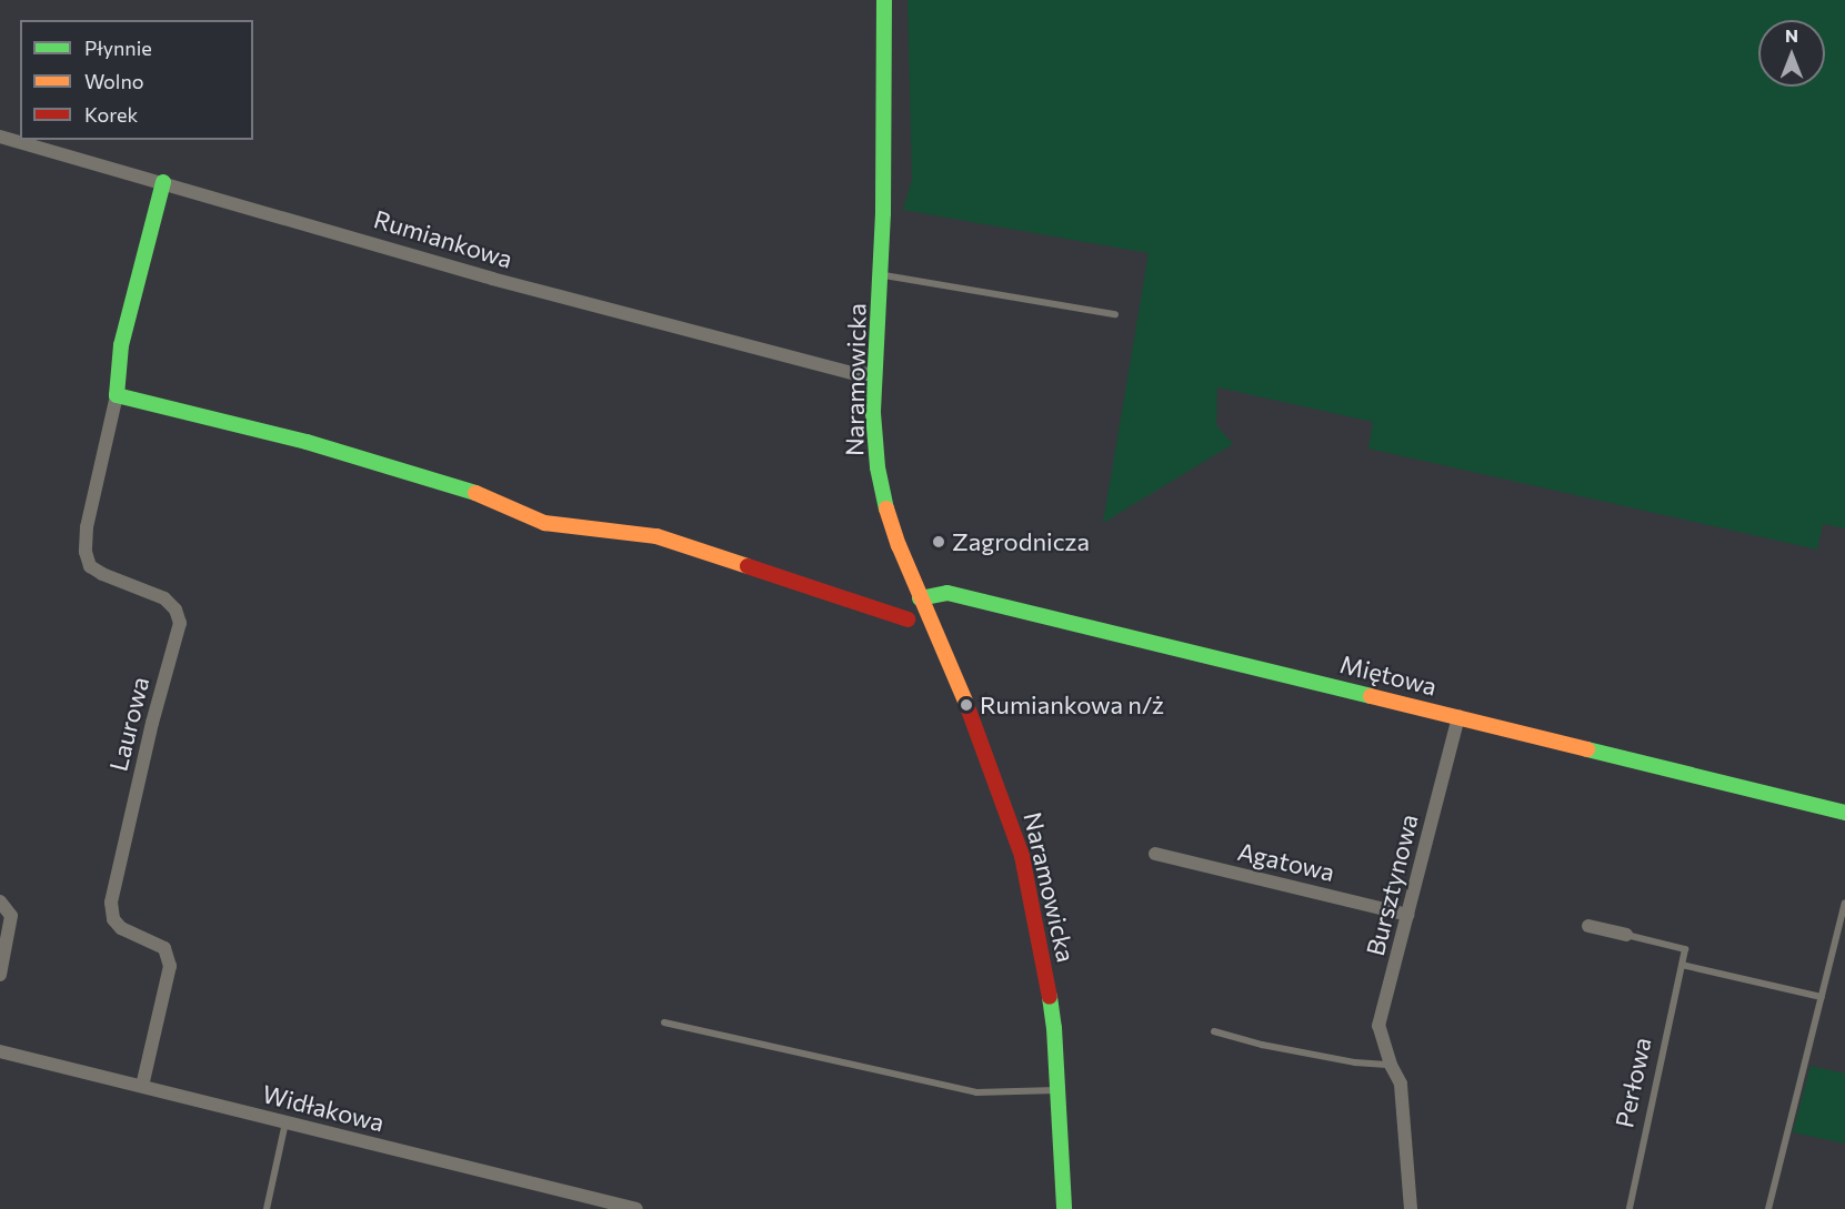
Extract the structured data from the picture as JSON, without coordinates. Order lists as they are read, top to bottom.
{
  "streets": {
    "street": [
      "Rumiankowa",
      "Naramowicka",
      "Miętowa",
      "Laurowa",
      "Agatowa",
      "Bursztynowa",
      "Widłakowa"
    ],
    "lane": ["Perłowa"]
  },
  "crossings": [
    ["Rumiankowa", "Naramowicka"],
    ["Rumiankowa", "Laurowa"],
    ["Naramowicka", "Miętowa"],
    ["Miętowa", "Bursztynowa"],
    ["Laurowa", "Widłakowa"],
    ["Agatowa", "Bursztynowa"]
  ],
  "places": ["Zagrodnicza", "Rumiankowa n/ż"],
  "legend": ["Płynnie", "Wolno", "Korek"],
  "north": "top"
}
